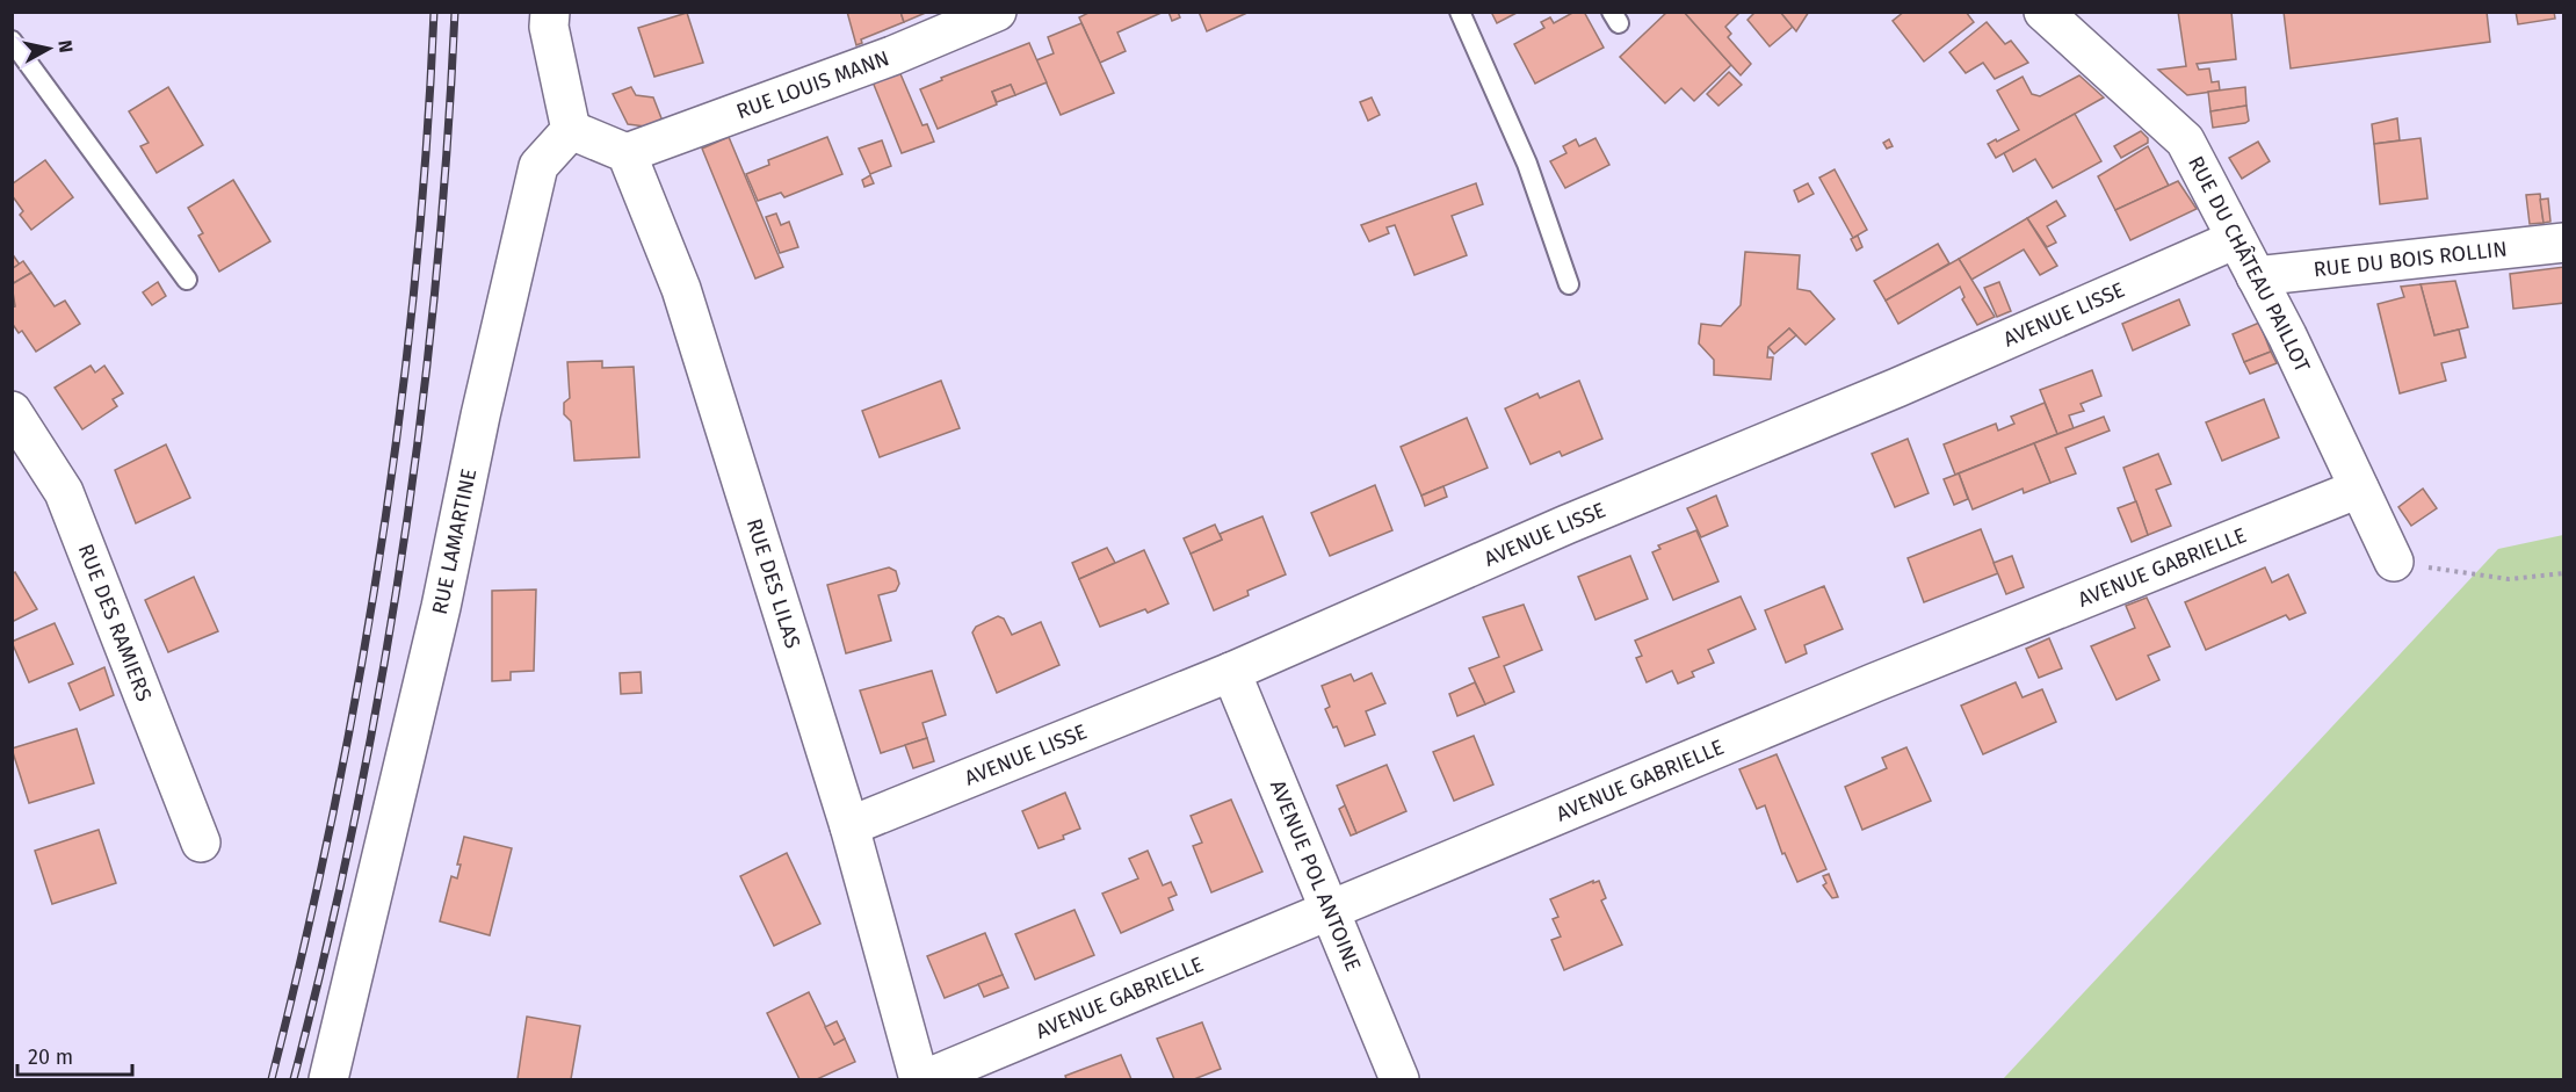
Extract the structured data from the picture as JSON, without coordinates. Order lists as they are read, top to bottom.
{
  "streets": {
    "street": [
      "RUE LOUIS MANN",
      "RUE DU BOIS ROLLIN",
      "RUE DU CHÂTEAU PAILLOT",
      "AVENUE LISSE",
      "RUE LAMARTINE",
      "AVENUE GABRIELLE",
      "RUE DES LILAS",
      "RUE DES RAMIERS",
      "AVENUE POL ANTOINE"
    ]
  },
  "crossings": [
    ["RUE LOUIS MANN", "RUE DES LILAS"],
    ["RUE DU BOIS ROLLIN", "RUE DU CHÂTEAU PAILLOT"],
    ["RUE DU CHÂTEAU PAILLOT", "AVENUE LISSE"],
    ["RUE DU CHÂTEAU PAILLOT", "AVENUE GABRIELLE"],
    ["AVENUE LISSE", "RUE DES LILAS"],
    ["AVENUE LISSE", "AVENUE POL ANTOINE"],
    ["AVENUE GABRIELLE", "AVENUE POL ANTOINE"]
  ],
  "scale_bar": "20 m",
  "north": "right"
}
